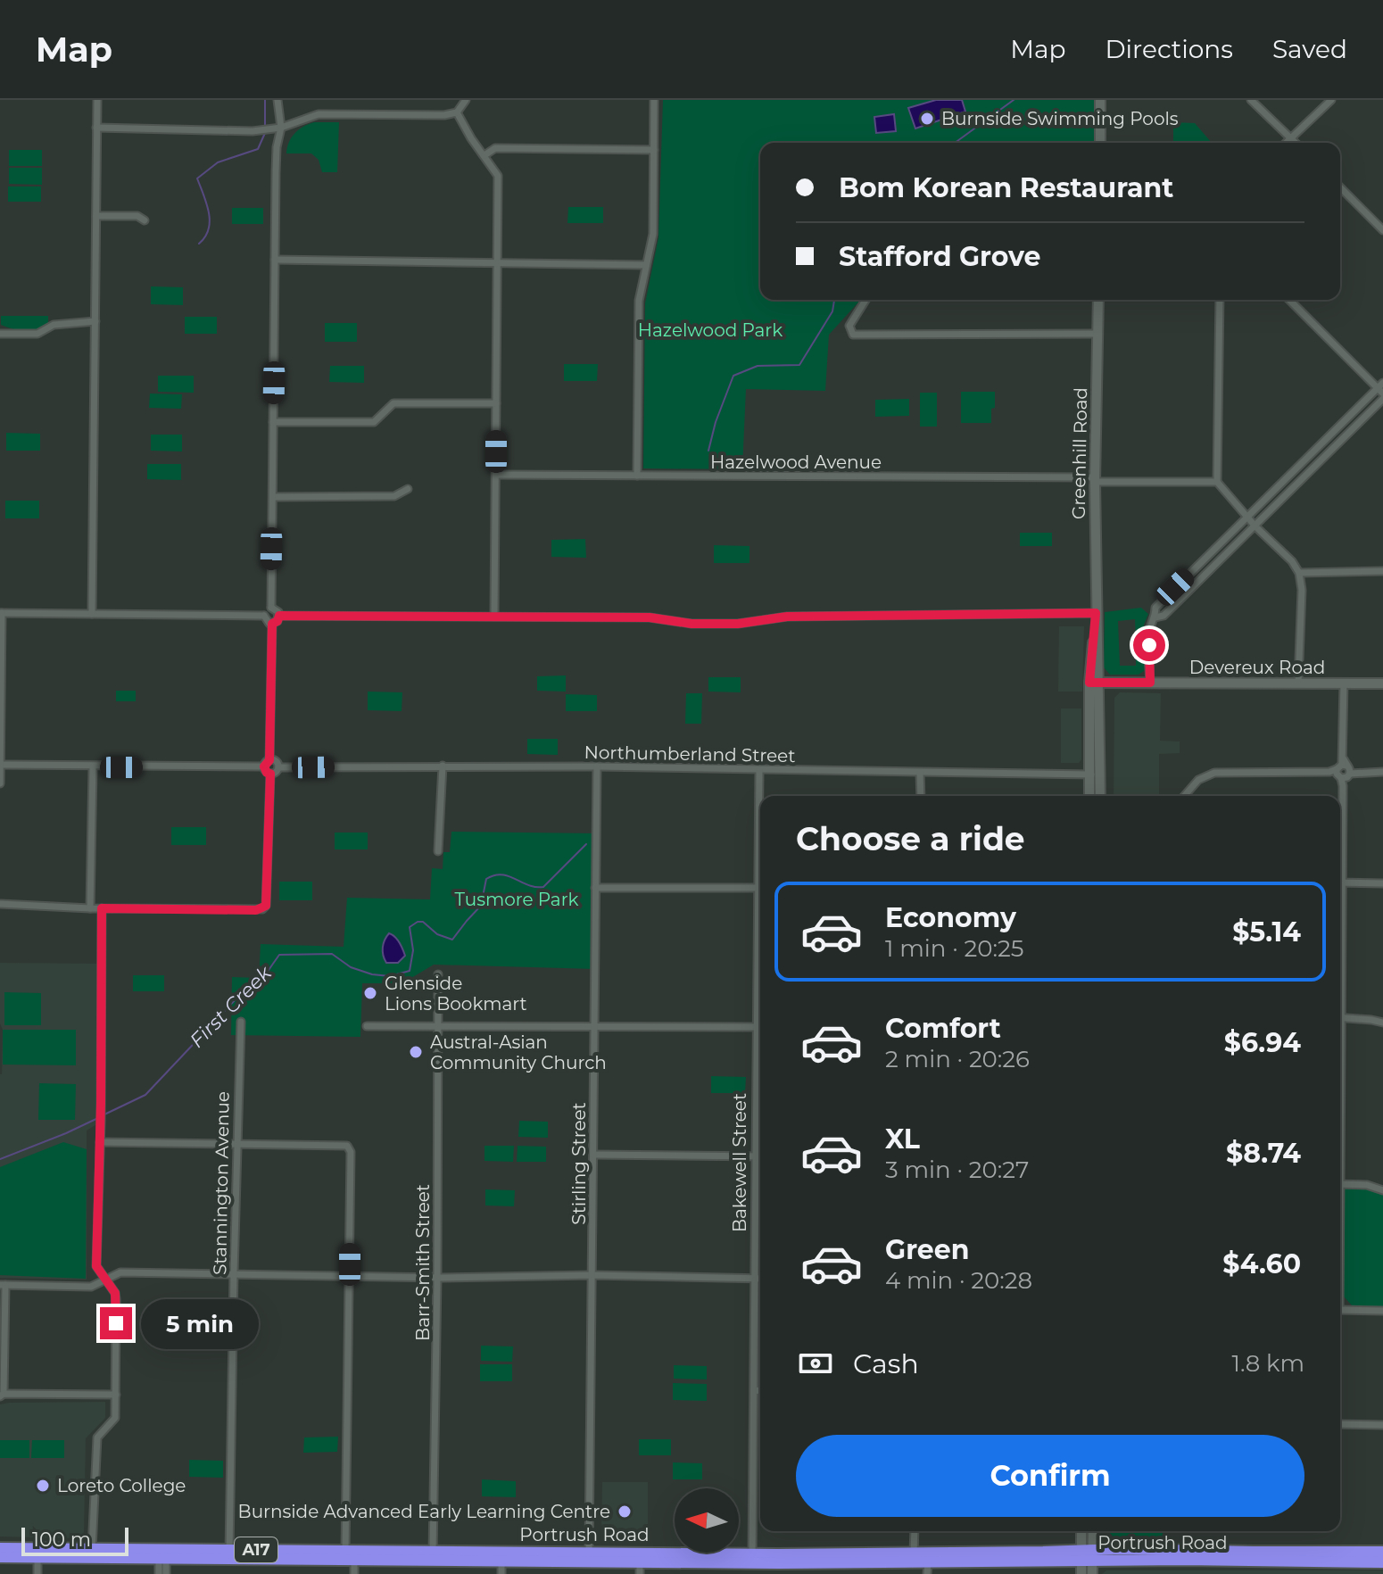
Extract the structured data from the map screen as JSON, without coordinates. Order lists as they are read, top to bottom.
{
  "streets": {
    "highway": ["Portrush Road", "A17"],
    "main road": ["Greenhill Road", "Devereux Road"],
    "street": [
      "Hazelwood Avenue",
      "Northumberland Street",
      "Bakewell Street",
      "Stirling Street",
      "Stannington Avenue",
      "Barr-Smith Street"
    ]
  },
  "crossings": [
    ["Greenhill Road", "Hazelwood Avenue"],
    ["Greenhill Road", "Devereux Road"],
    ["Greenhill Road", "Northumberland Street"],
    ["Northumberland Street", "Bakewell Street"],
    ["Northumberland Street", "Stirling Street"],
    ["Bakewell Street", "Portrush Road"],
    ["Stirling Street", "Portrush Road"],
    ["Stannington Avenue", "Portrush Road"],
    ["Barr-Smith Street", "Portrush Road"]
  ],
  "water": ["First Creek"],
  "parks": ["Hazelwood Park", "Tusmore Park"],
  "places": [
    "Burnside Swimming Pools",
    "Glenside Lions Bookmart",
    "Austral-Asian Community Church",
    "Loreto College",
    "Burnside Advanced Early Learning Centre"
  ],
  "scale_bar": "100 m",
  "north": "left",
  "page": {
    "header": "Map",
    "nav": ["Map", "Directions", "Saved"],
    "banner": ["Bom Korean Restaurant", "Stafford Grove"],
    "heading": "Choose a ride",
    "list": [
      {
        "name": "Economy",
        "note": "1 min · 20:25",
        "value": "$5.14"
      },
      {
        "name": "Comfort",
        "note": "2 min · 20:26",
        "value": "$6.94"
      },
      {
        "name": "XL",
        "note": "3 min · 20:27",
        "value": "$8.74"
      },
      {
        "name": "Green",
        "note": "4 min · 20:28",
        "value": "$4.60"
      }
    ],
    "bubble": "5 min",
    "pay": ["Cash", "1.8 km"],
    "buttons": "Confirm",
    "scale": "100 m"
  }
}
